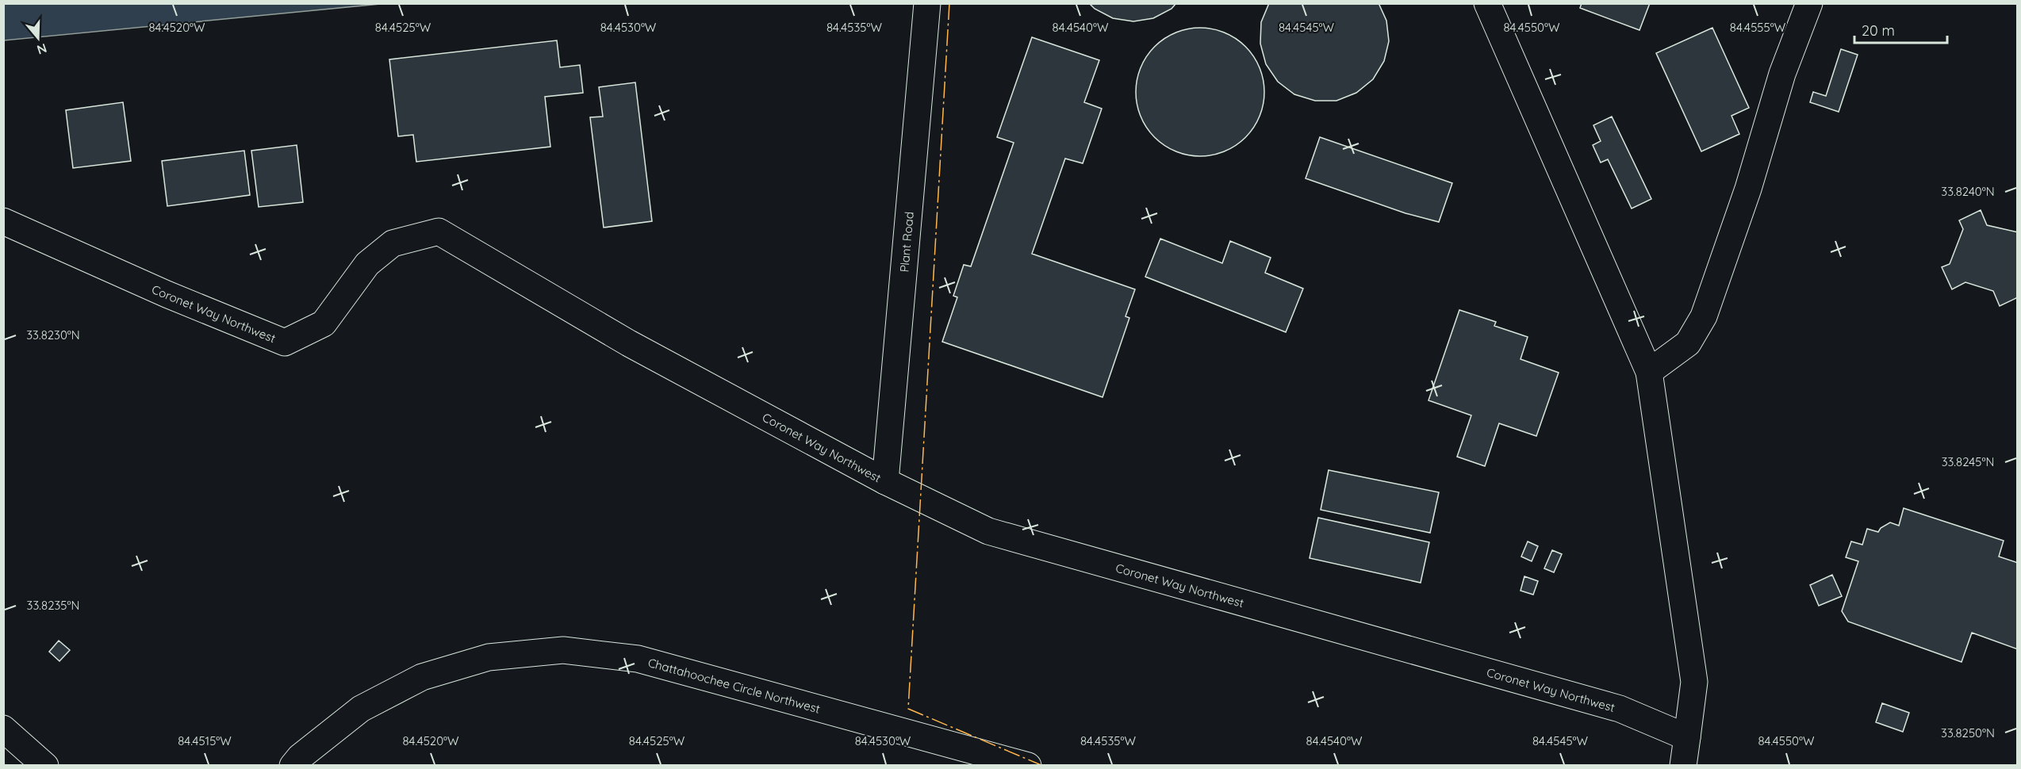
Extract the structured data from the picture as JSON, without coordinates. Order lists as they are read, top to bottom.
{
  "streets": {
    "street": ["Plant Road", "Coronet Way Northwest", "Chattahoochee Circle Northwest"]
  },
  "crossings": [
    ["Plant Road", "Coronet Way Northwest"]
  ],
  "scale_bar": "20 m",
  "north": "bottom",
  "coordinates": [
    "84.4520°W",
    "84.4525°W",
    "84.4530°W",
    "84.4535°W",
    "84.4540°W",
    "84.4545°W",
    "84.4550°W",
    "84.4555°W",
    "33.8240°N",
    "33.8230°N",
    "33.8245°N",
    "33.8235°N",
    "33.8250°N",
    "84.4515°W"
  ]
}
